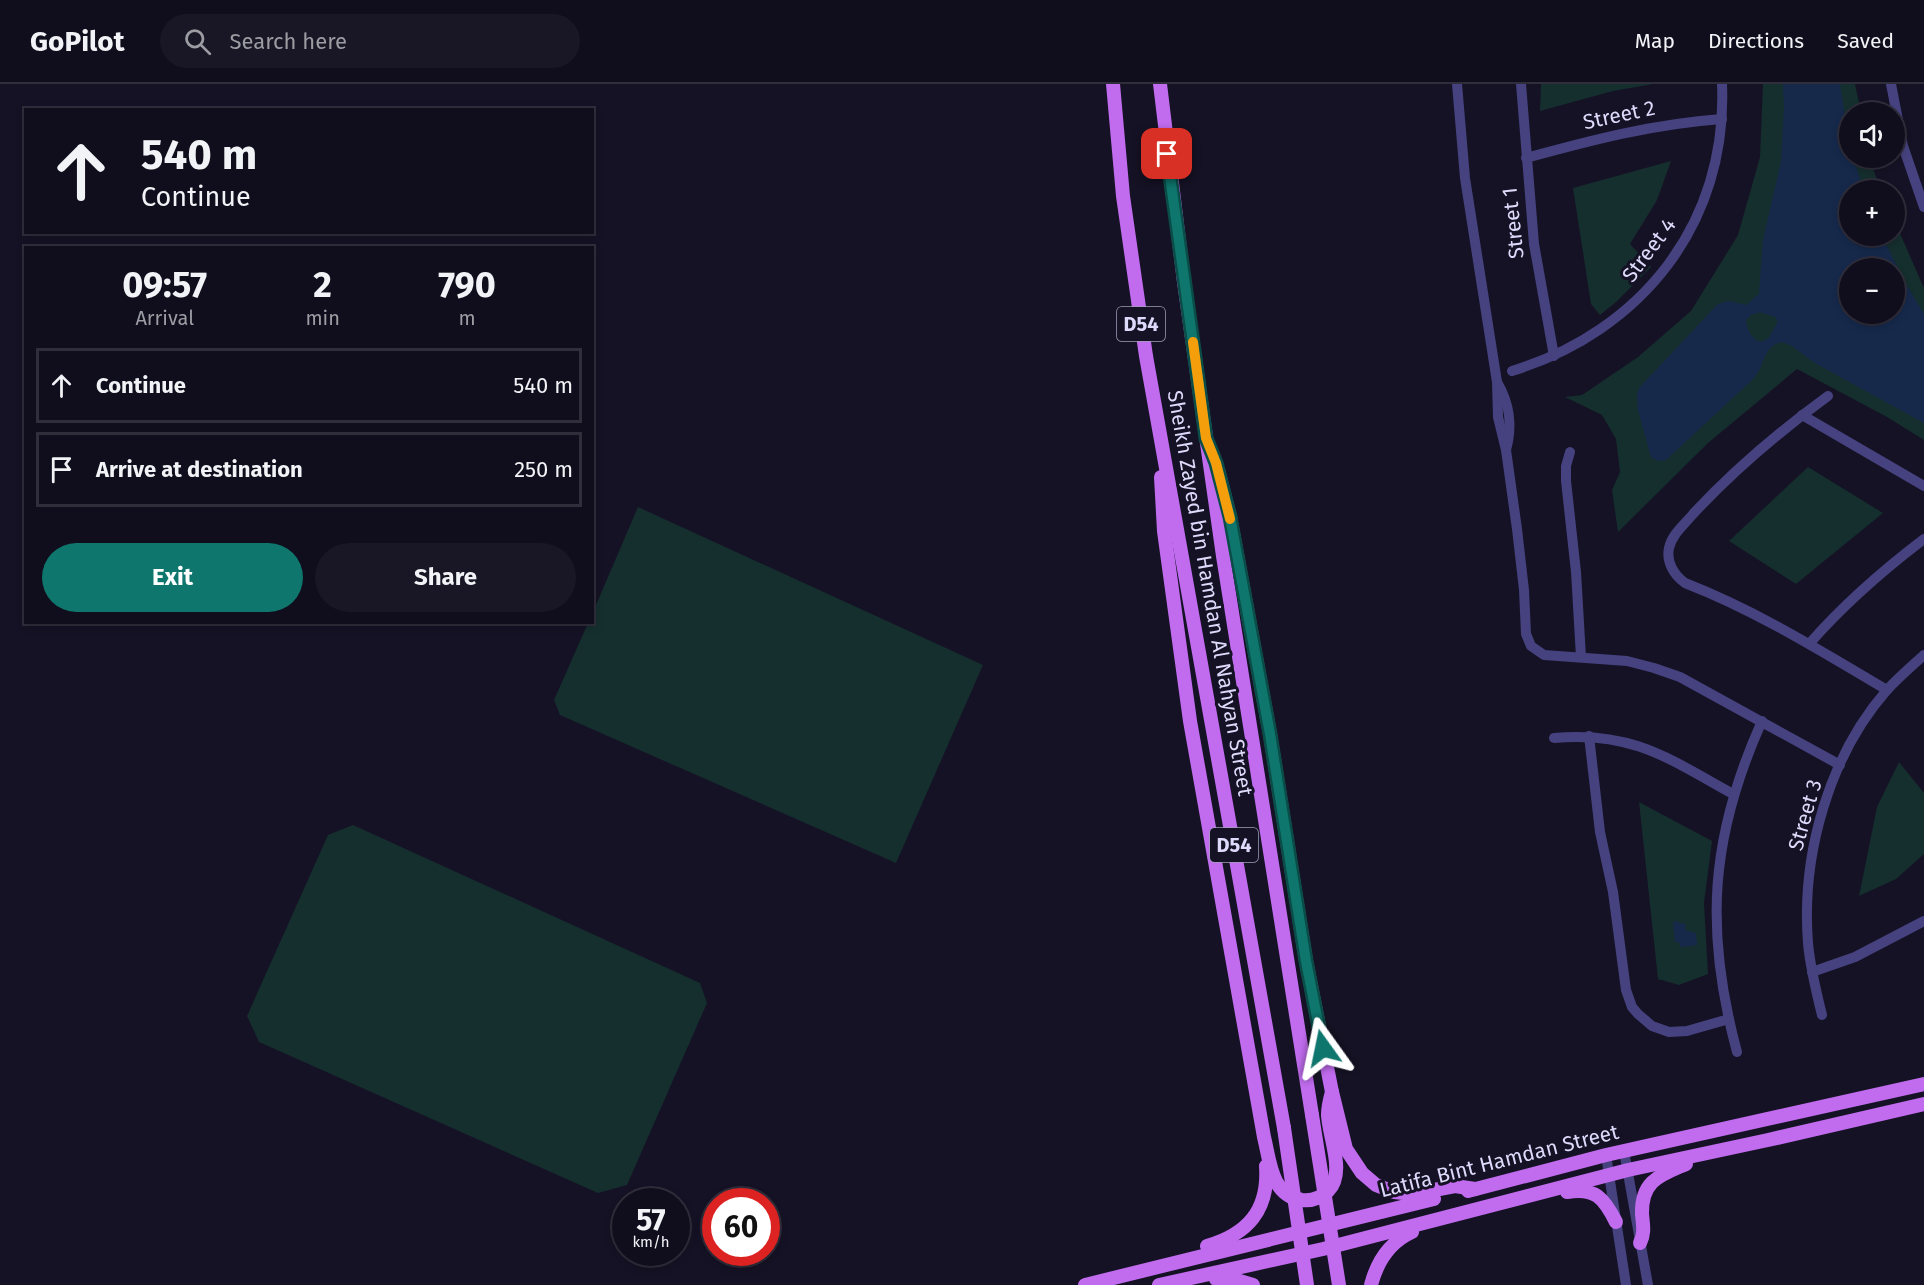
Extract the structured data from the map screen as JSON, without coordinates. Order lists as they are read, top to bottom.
{
  "streets": {
    "main road": ["D54", "Sheikh Zayed bin Hamdan Al Nahyan Street", "Latifa Bint Hamdan Street"],
    "street": [
      "Street 2",
      "Street 1",
      "Street 4",
      "Street 3"
    ]
  },
  "crossings": [
    ["Street 2", "Street 1"],
    ["Street 2", "Street 4"],
    ["Street 1", "Street 4"]
  ],
  "page": {
    "header": "GoPilot",
    "search": "Search here",
    "nav": ["Map", "Directions", "Saved"],
    "map_buttons": ["+", "−"],
    "turn": ["540 m", "Continue"],
    "eta": [
      "09:57",
      "Arrival",
      "2",
      "min",
      "790",
      "m"
    ],
    "list": [
      {
        "name": "Continue",
        "value": "540 m"
      },
      {
        "name": "Arrive at destination",
        "value": "250 m"
      }
    ],
    "buttons": ["Exit", "Share"],
    "speed": "57 km/h",
    "limit": "60"
  }
}
